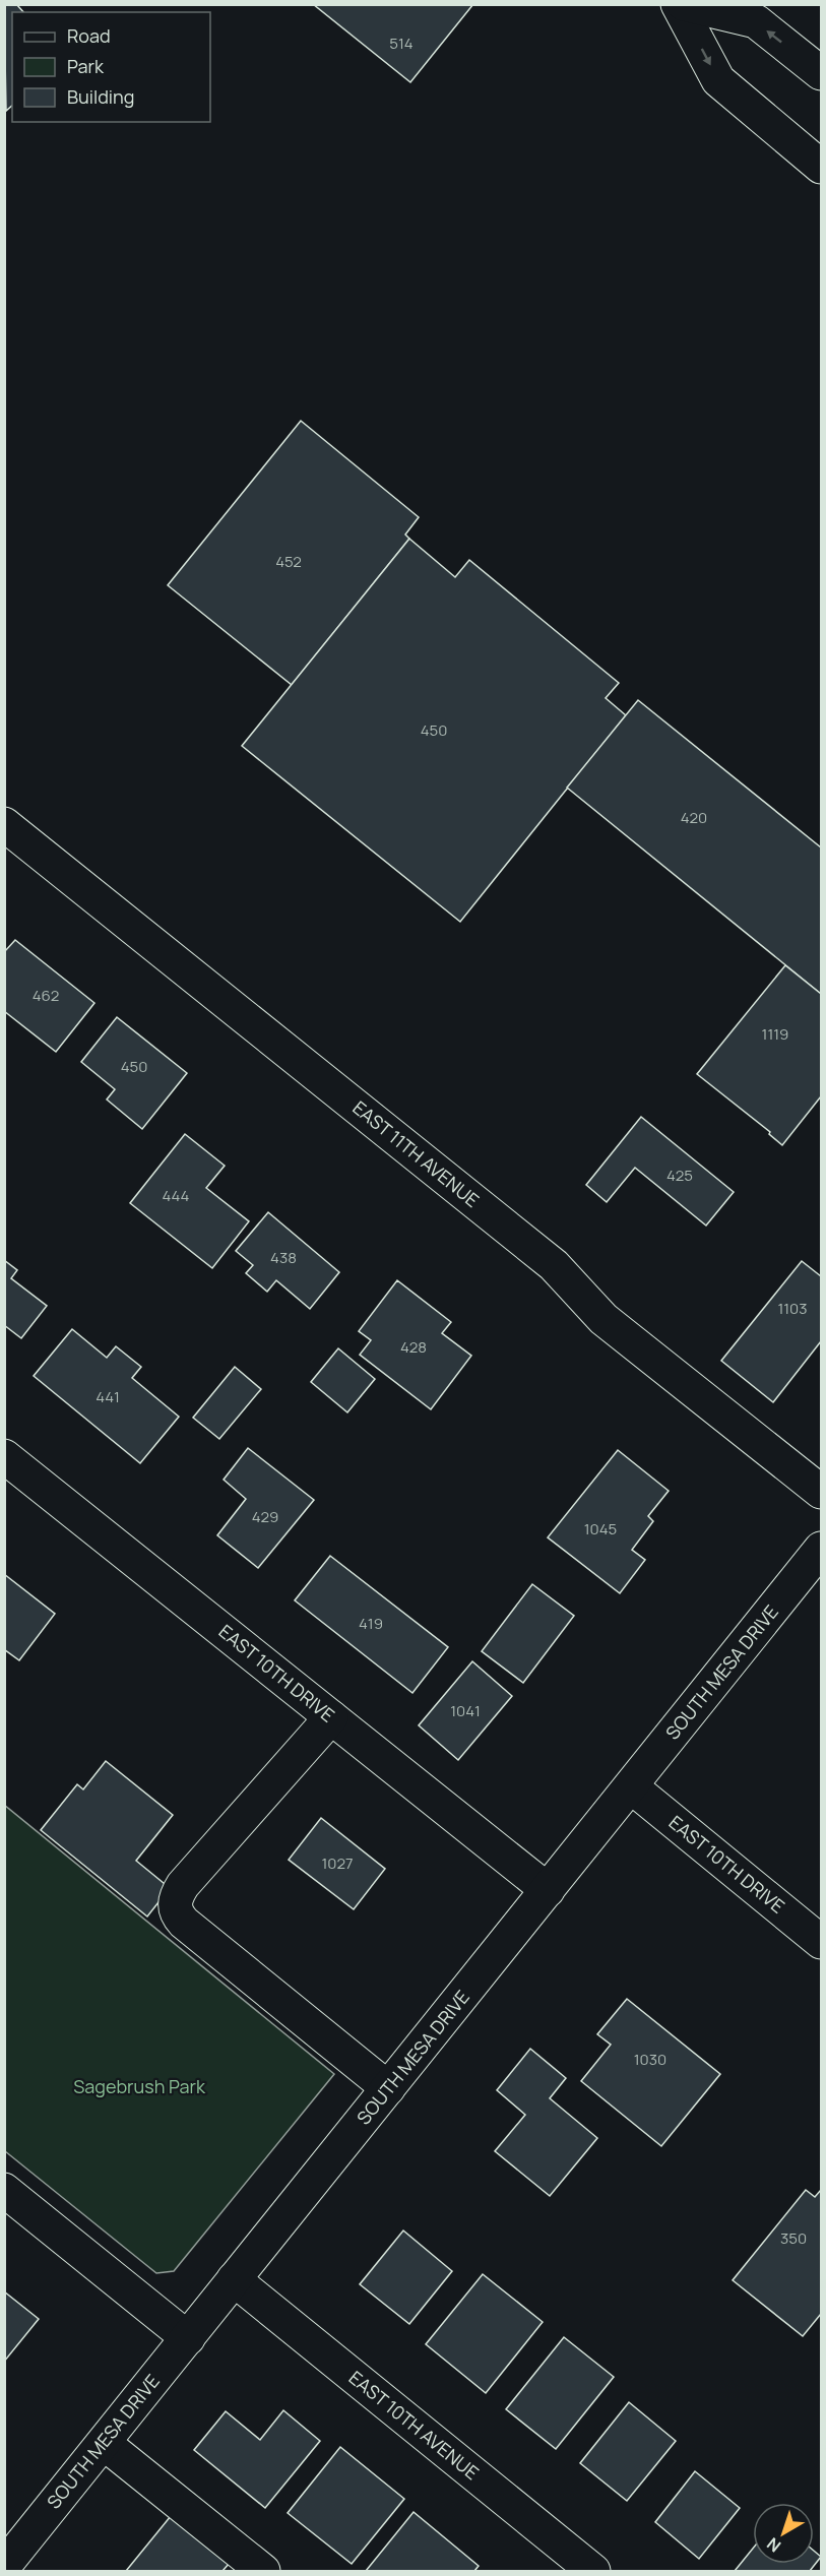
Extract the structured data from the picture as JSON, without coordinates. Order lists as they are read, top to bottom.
{
  "streets": {
    "street": [
      "EAST 11TH AVENUE",
      "SOUTH MESA DRIVE",
      "EAST 10TH DRIVE",
      "EAST 10TH AVENUE"
    ]
  },
  "crossings": [
    ["SOUTH MESA DRIVE", "EAST 10TH DRIVE"],
    ["SOUTH MESA DRIVE", "EAST 10TH AVENUE"]
  ],
  "parks": ["Sagebrush Park"],
  "house_numbers": [
    "514",
    "452",
    "450",
    "420",
    "462",
    "1119",
    "450",
    "425",
    "444",
    "438",
    "1103",
    "428",
    "441",
    "429",
    "1045",
    "419",
    "1041",
    "1027",
    "1030",
    "350"
  ],
  "legend": ["Road", "Park", "Building"],
  "north": "bottom left"
}
